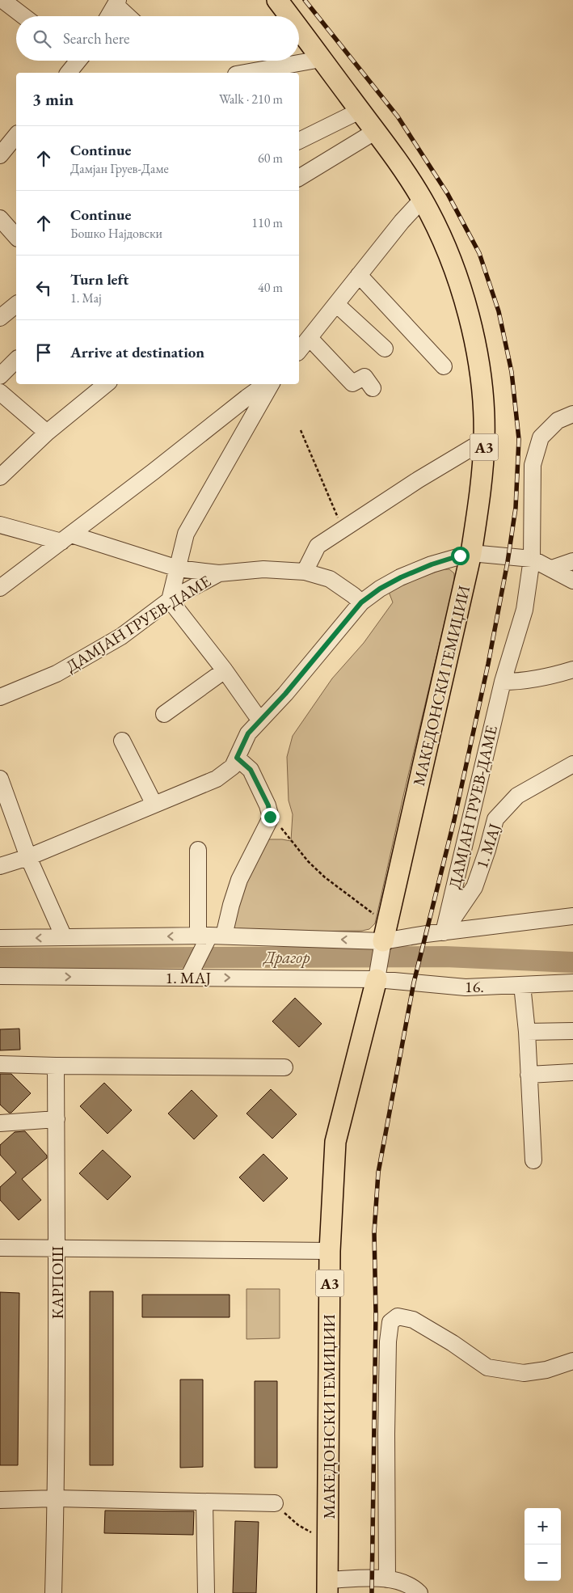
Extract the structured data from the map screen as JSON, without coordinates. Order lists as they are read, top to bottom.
{
  "streets": {
    "main road": ["A3", "МАКЕДОНСКИ ГЕМИЏИИ"],
    "street": [
      "ДАМЈАН ГРУЕВ-ДАМЕ",
      "1. МАЈ",
      "16.",
      "КАРПОШ"
    ]
  },
  "crossings": [
    ["A3", "МАКЕДОНСКИ ГЕМИЏИИ"],
    ["A3", "1. МАЈ"],
    ["A3", "16."],
    ["ДАМЈАН ГРУЕВ-ДАМЕ", "1. МАЈ"],
    ["МАКЕДОНСКИ ГЕМИЏИИ", "1. МАЈ"],
    ["МАКЕДОНСКИ ГЕМИЏИИ", "16."],
    ["1. МАЈ", "16."]
  ],
  "water": ["Драгор"],
  "page": {
    "search": "Search here",
    "heading": ["3 min", "Walk · 210 m"],
    "list": [
      ["Continue", "Дамјан Груев-Даме", "60 m"],
      ["Continue", "Бошко Најдовски", "110 m"],
      ["Turn left", "1. Мај", "40 m"],
      "Arrive at destination"
    ],
    "map_buttons": ["+", "−"]
  }
}
